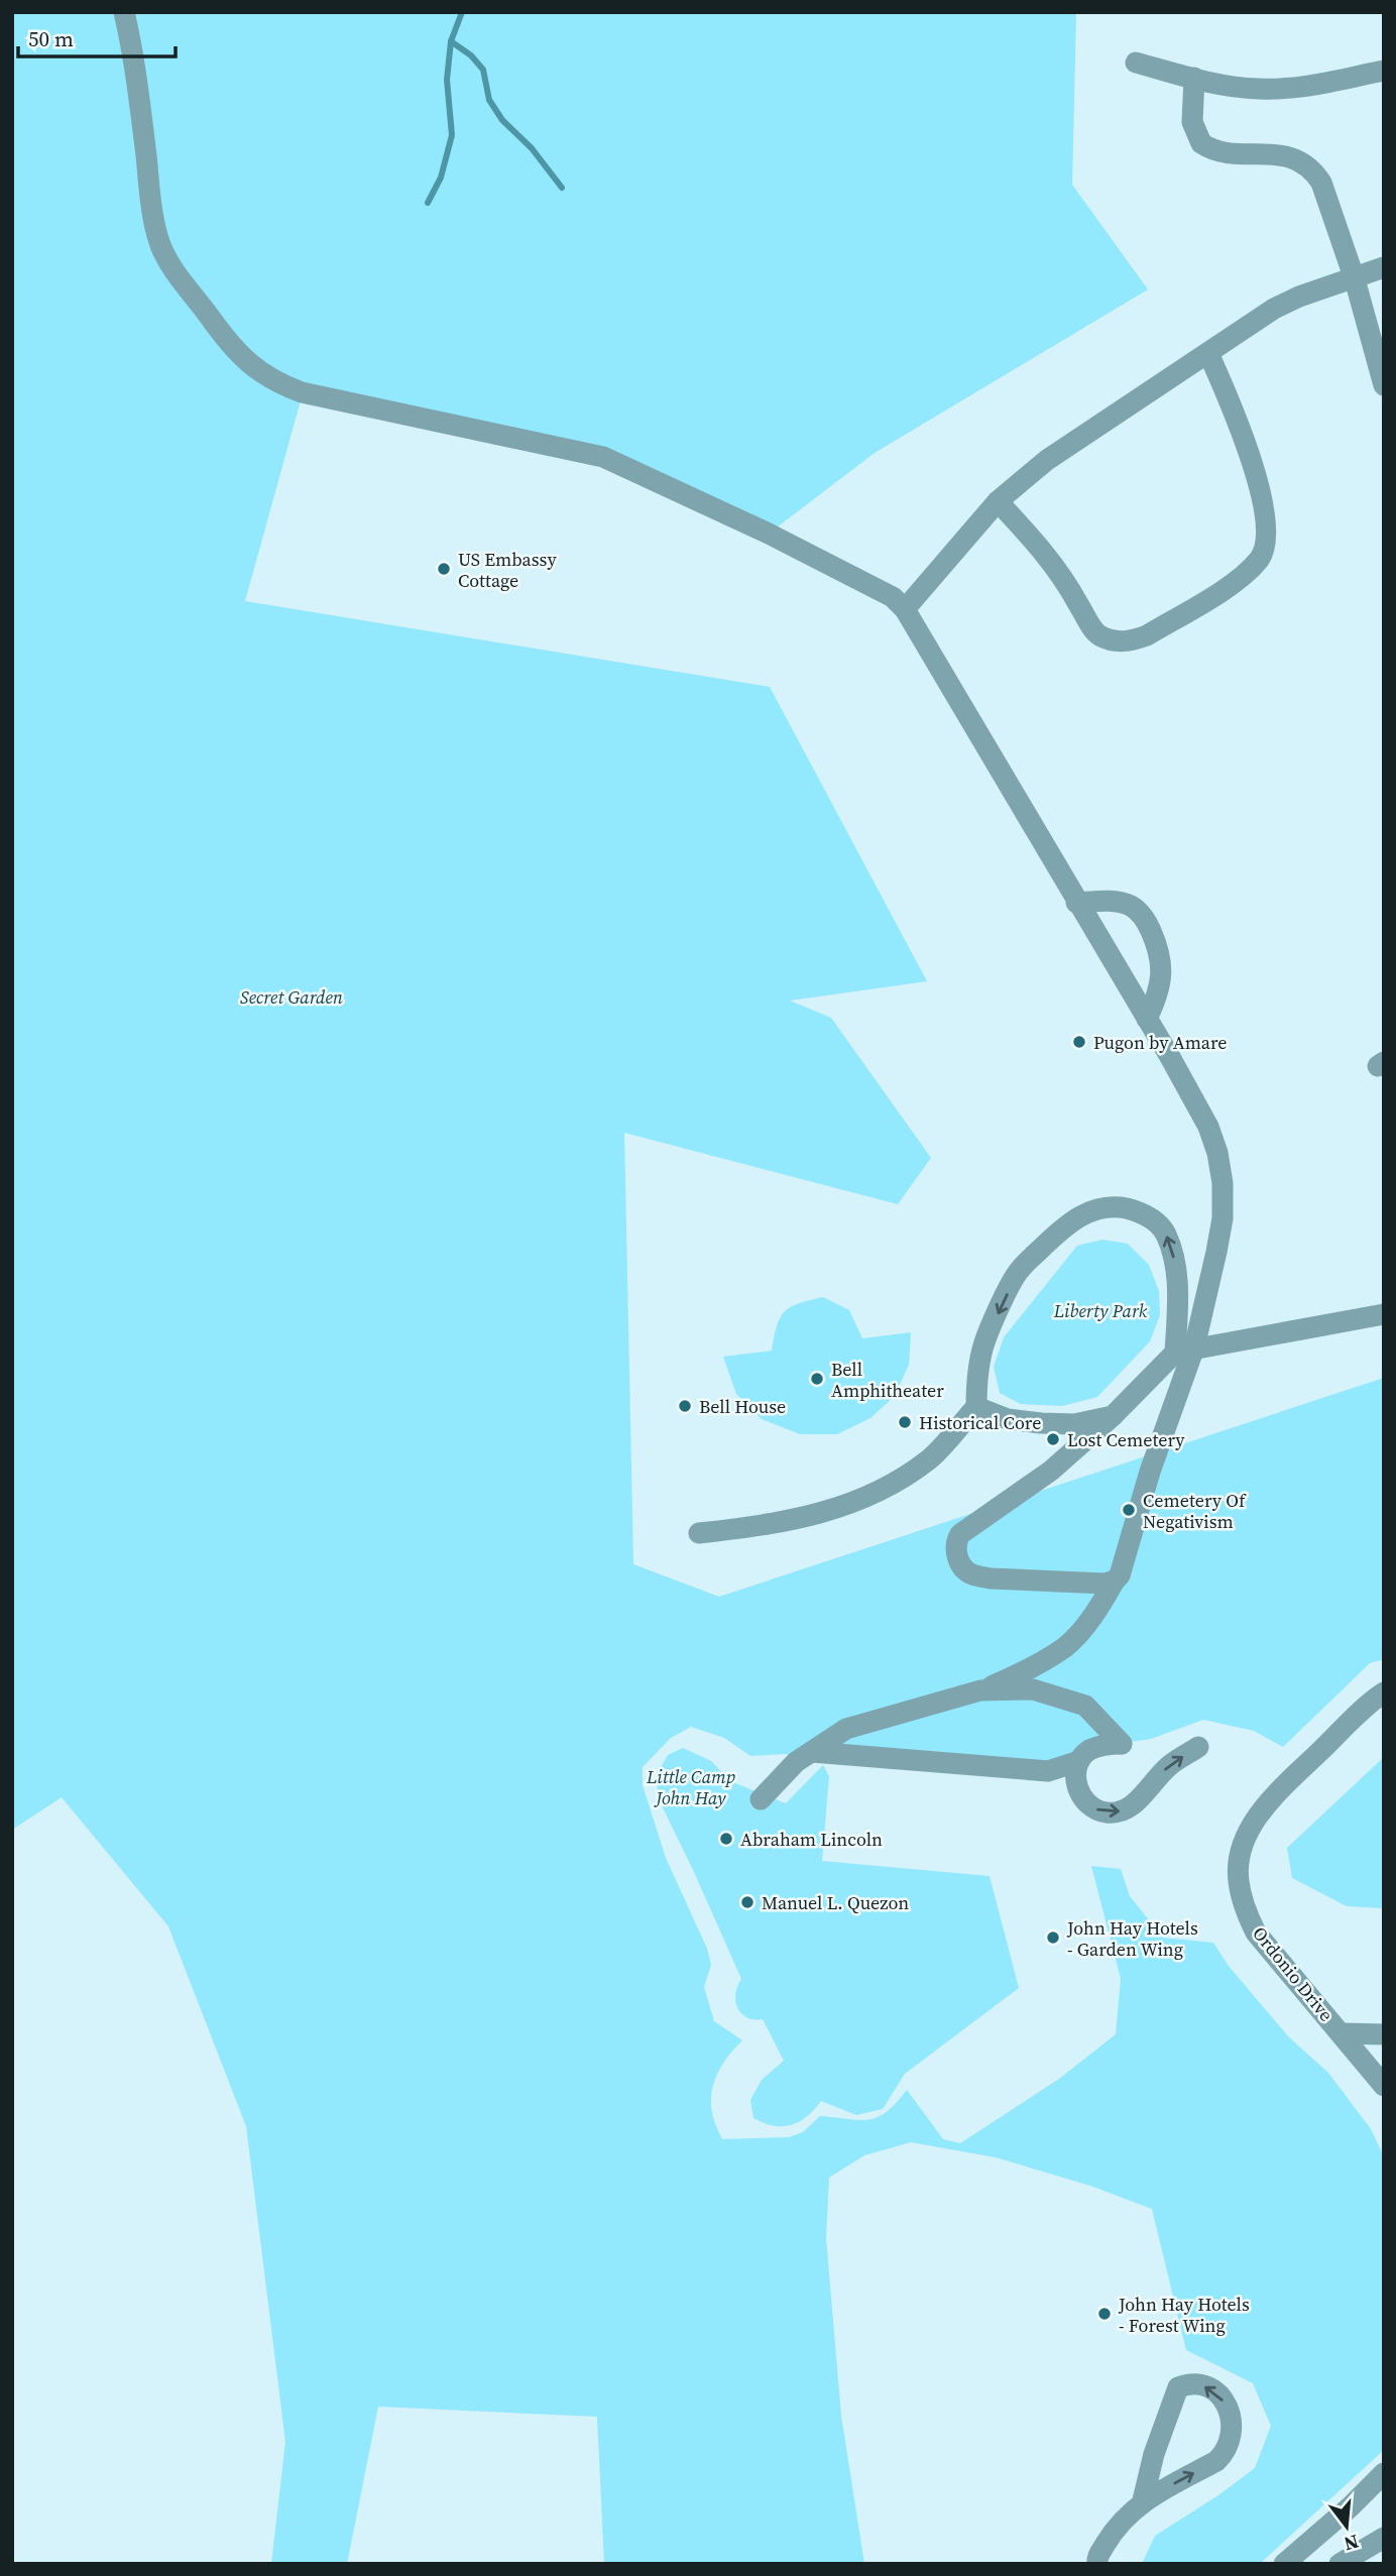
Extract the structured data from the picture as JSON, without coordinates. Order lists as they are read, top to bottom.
{
  "streets": {
    "street": ["Ordonio Drive"]
  },
  "parks": ["Secret Garden", "Liberty Park", "Little Camp John Hay"],
  "places": [
    "US Embassy Cottage",
    "Pugon by Amare",
    "Bell Amphitheater",
    "Bell House",
    "Historical Core",
    "Lost Cemetery",
    "Cemetery Of Negativism",
    "Abraham Lincoln",
    "Manuel L. Quezon",
    "John Hay Hotels - Garden Wing",
    "John Hay Hotels - Forest Wing"
  ],
  "scale_bar": "50 m",
  "north": "bottom"
}
